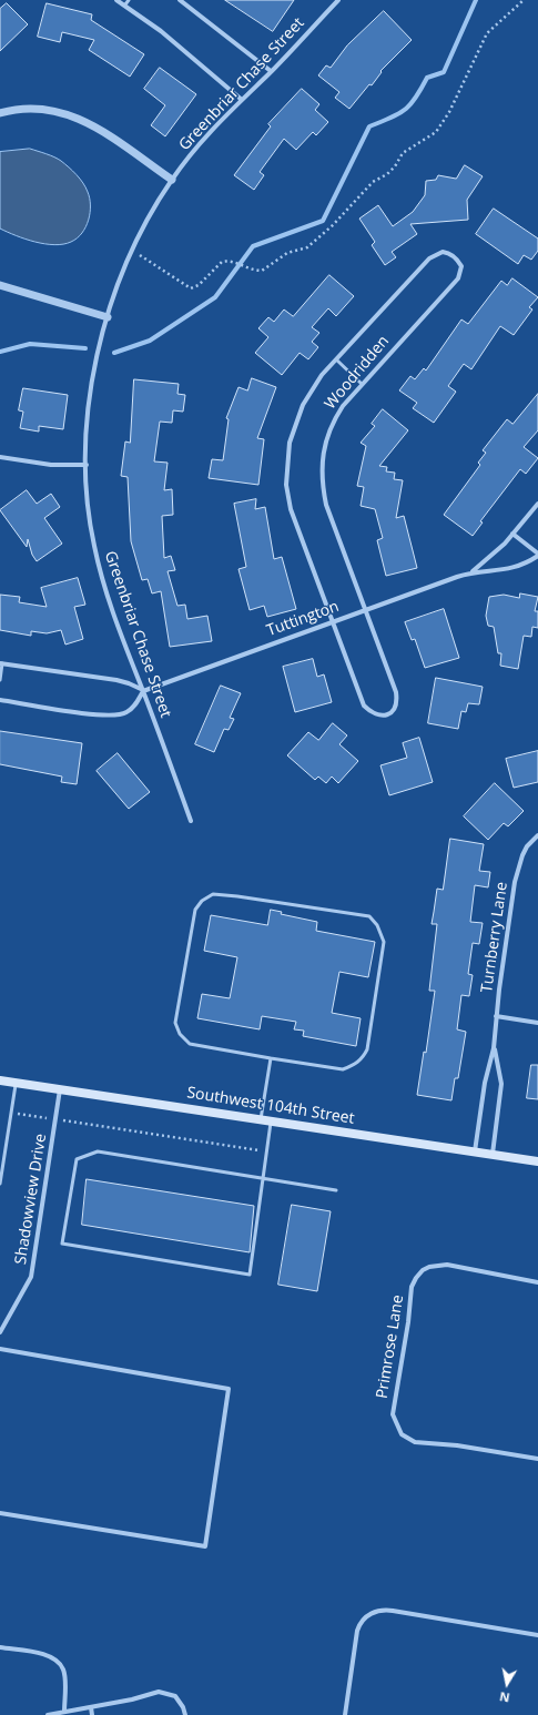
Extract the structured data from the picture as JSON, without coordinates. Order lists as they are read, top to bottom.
{
  "streets": {
    "main road": ["Southwest 104th Street"],
    "street": [
      "Greenbriar Chase Street",
      "Woodridden",
      "Tuttington",
      "Turnberry Lane",
      "Shadowview Drive",
      "Primrose Lane"
    ]
  },
  "crossings": [
    ["Greenbriar Chase Street", "Tuttington"],
    ["Woodridden", "Tuttington"],
    ["Turnberry Lane", "Southwest 104th Street"],
    ["Southwest 104th Street", "Shadowview Drive"]
  ],
  "north": "bottom"
}
